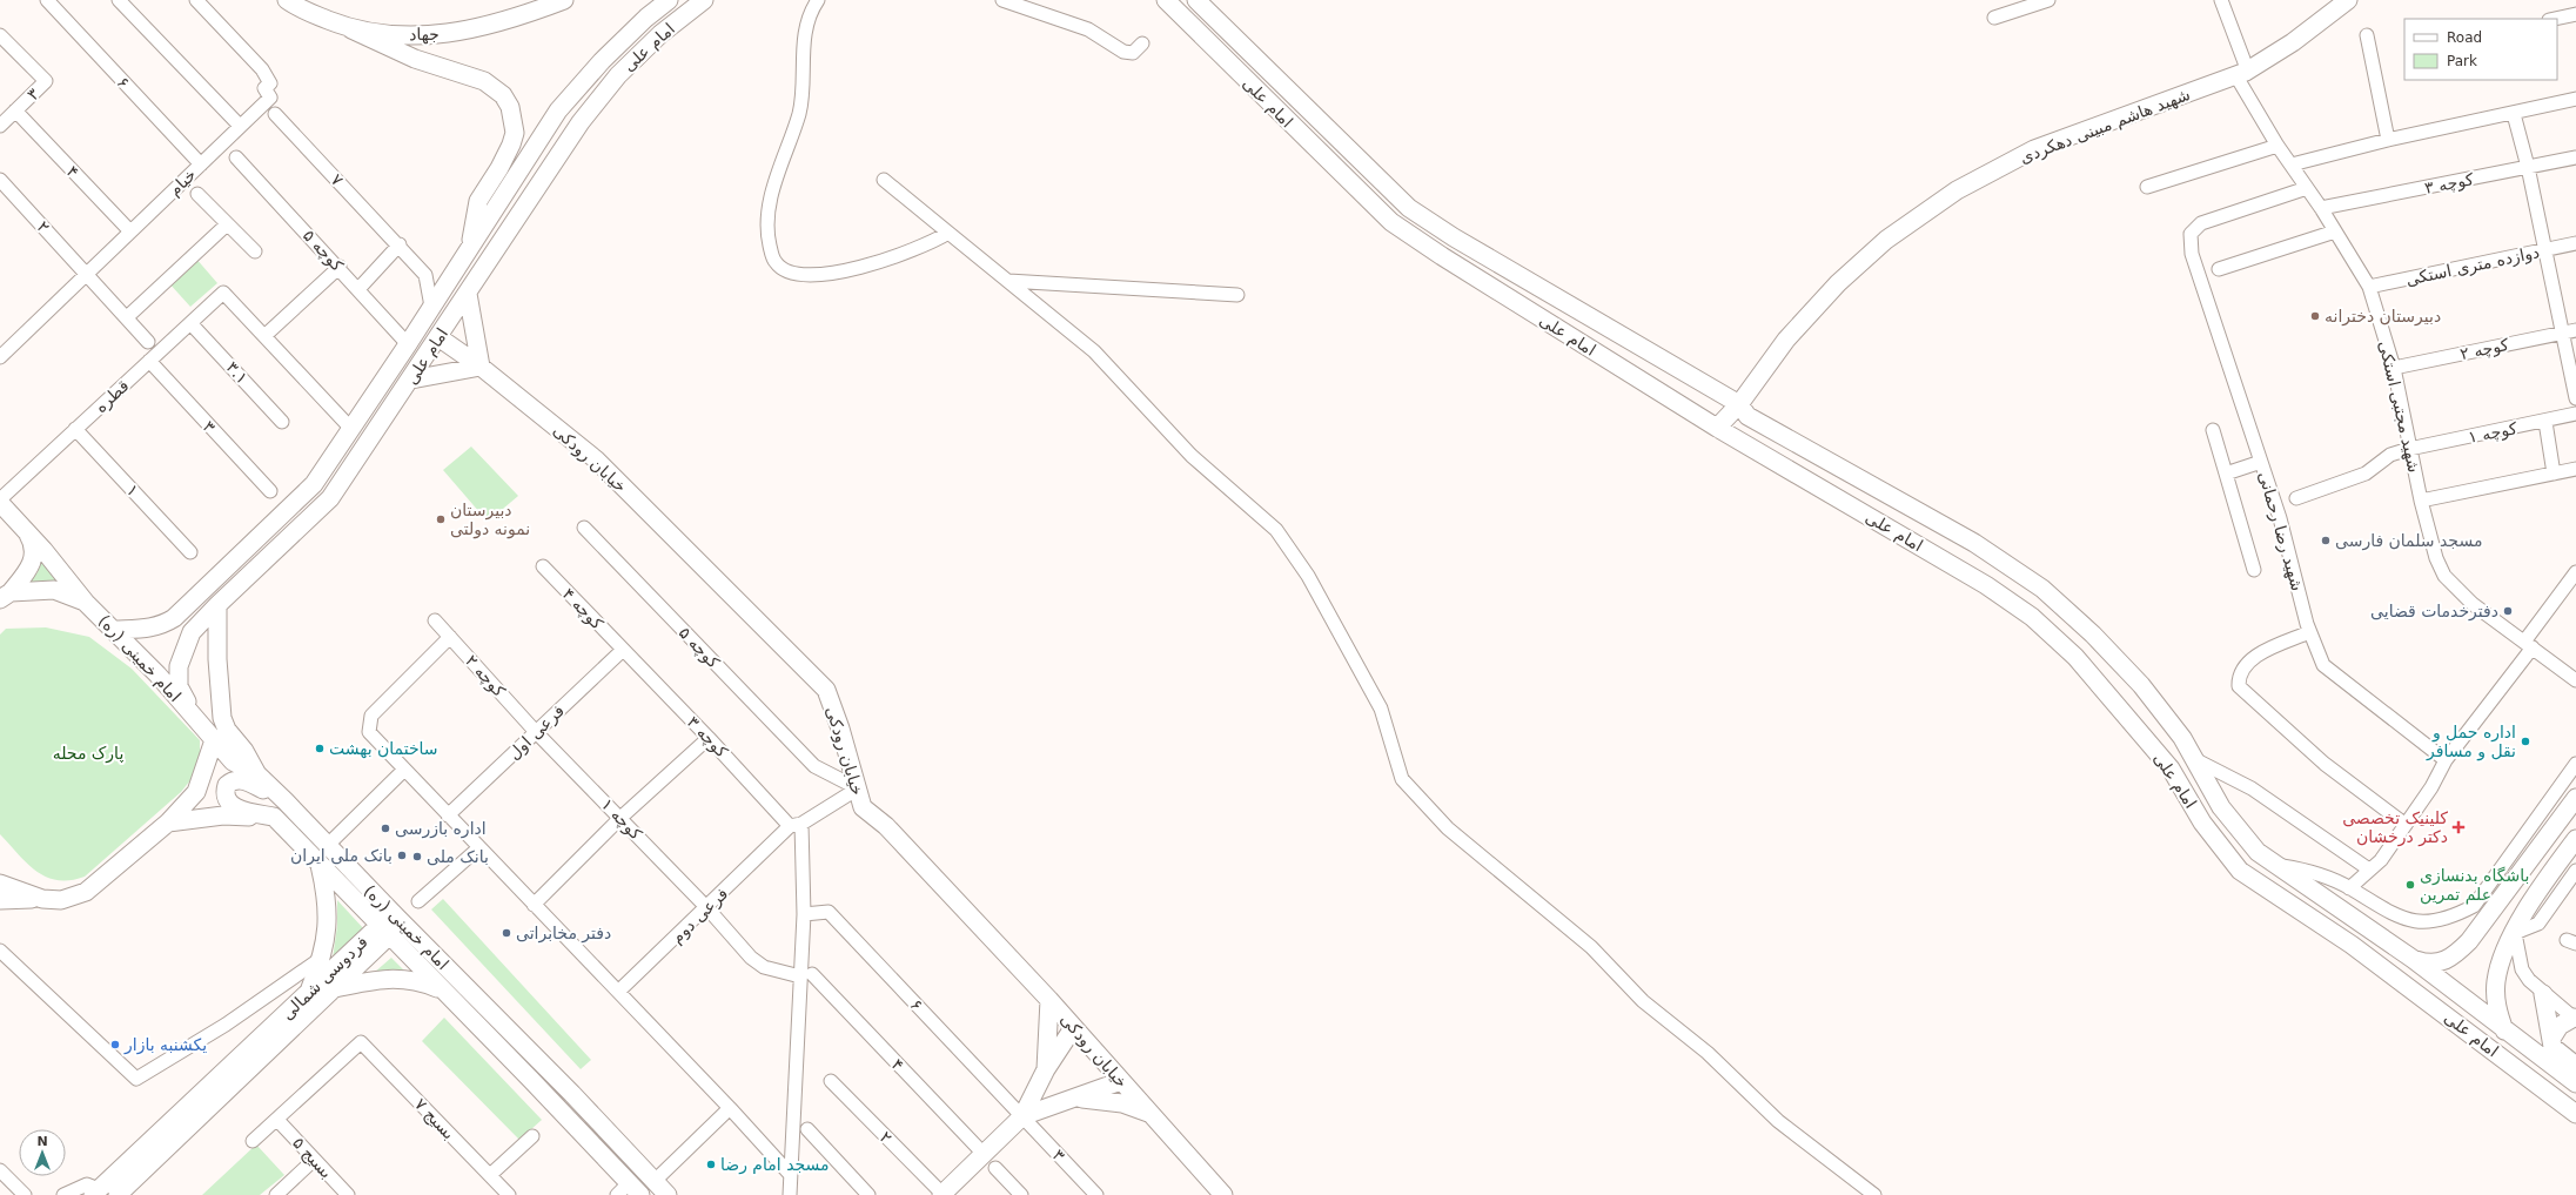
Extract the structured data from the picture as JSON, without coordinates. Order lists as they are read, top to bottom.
{
  "streets": {
    "main road": [
      "جهاد",
      "امام علی",
      "شهید هاشم مبینی دهکردی",
      "خیابان رودکی",
      "امام خمینی (ره)",
      "فردوسی شمالی"
    ],
    "street": [
      "۶",
      "۳",
      "۴",
      "۷",
      "خیام",
      "کوچه ۳",
      "۲",
      "کوچه ۵",
      "دوازده متری استکی",
      "کوچه ۲",
      "۳.۱",
      "قطره",
      "شهید مجتبی استکی",
      "کوچه ۱",
      "۱",
      "شهید رضا رحمانی",
      "کوچه ۴",
      "فرعی اول",
      "فرعی دوم",
      "بسیج ۷",
      "بسیج ۵"
    ]
  },
  "crossings": [
    ["امام علی", "شهید هاشم مبینی دهکردی"],
    ["امام علی", "۷"],
    ["امام علی", "کوچه ۵"],
    ["امام علی", "خیابان رودکی"],
    ["امام علی", "امام خمینی (ره)"],
    ["۶", "۳"],
    ["۶", "خیام"],
    ["۳", "۴"],
    ["۳", "قطره"],
    ["شهید هاشم مبینی دهکردی", "شهید مجتبی استکی"],
    ["۴", "خیام"],
    ["خیام", "۲"],
    ["کوچه ۳", "شهید مجتبی استکی"],
    ["کوچه ۳", "کوچه ۴"],
    ["کوچه ۳", "فرعی اول"],
    ["کوچه ۳", "فرعی دوم"],
    ["کوچه ۵", "خیابان رودکی"],
    ["کوچه ۵", "فرعی دوم"],
    ["دوازده متری استکی", "شهید مجتبی استکی"],
    ["کوچه ۲", "شهید مجتبی استکی"],
    ["کوچه ۲", "کوچه ۱"],
    ["کوچه ۲", "فرعی اول"],
    ["۳.۱", "قطره"],
    ["قطره", "۱"],
    ["شهید مجتبی استکی", "کوچه ۱"],
    ["شهید مجتبی استکی", "شهید رضا رحمانی"],
    ["کوچه ۱", "فرعی اول"],
    ["کوچه ۱", "فرعی دوم"],
    ["خیابان رودکی", "فرعی دوم"],
    ["کوچه ۴", "فرعی اول"],
    ["امام خمینی (ره)", "فردوسی شمالی"],
    ["بسیج ۷", "بسیج ۵"]
  ],
  "parks": ["پارک محله"],
  "places": {
    "other": [
      "دبیرستان دخترانه",
      "دبیرستان نمونه دولتی",
      "مسجد سلمان فارسی",
      "دفترخدمات قضایی",
      "اداره حمل و نقل و مسافر",
      "ساختمان بهشت",
      "اداره بازرسی",
      "بانک ملی ایران",
      "بانک ملی",
      "باشگاه بدنسازی علم تمرین",
      "دفتر مخابراتی",
      "یکشنبه بازار",
      "مسجد امام رضا"
    ],
    "health": ["کلینیک تخصصی دکتر درخشان"]
  },
  "legend": ["Road", "Park"],
  "north": "top"
}
